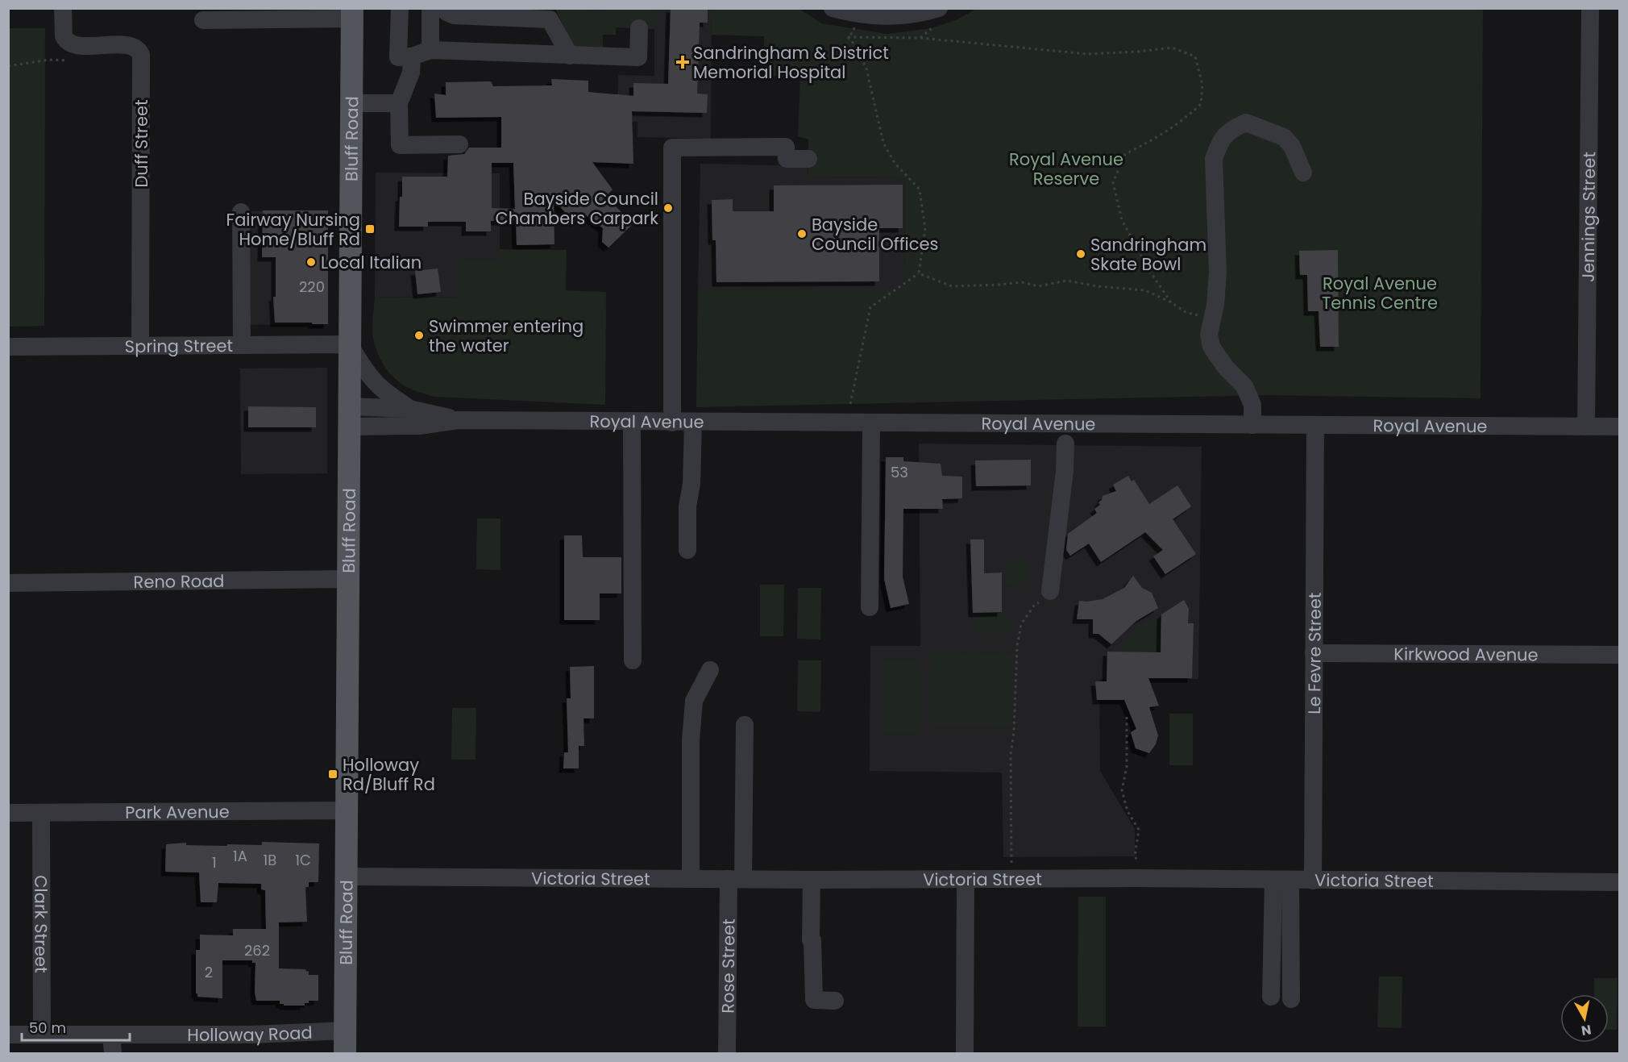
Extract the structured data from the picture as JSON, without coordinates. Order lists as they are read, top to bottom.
{
  "streets": {
    "main road": ["Bluff Road"],
    "street": [
      "Duff Street",
      "Jennings Street",
      "Spring Street",
      "Royal Avenue",
      "Reno Road",
      "Le Fevre Street",
      "Kirkwood Avenue",
      "Park Avenue",
      "Victoria Street",
      "Clark Street",
      "Rose Street",
      "Holloway Road"
    ]
  },
  "crossings": [
    ["Bluff Road", "Spring Street"],
    ["Bluff Road", "Royal Avenue"],
    ["Bluff Road", "Reno Road"],
    ["Bluff Road", "Park Avenue"],
    ["Bluff Road", "Victoria Street"],
    ["Bluff Road", "Holloway Road"],
    ["Duff Street", "Spring Street"],
    ["Jennings Street", "Royal Avenue"],
    ["Royal Avenue", "Le Fevre Street"],
    ["Le Fevre Street", "Kirkwood Avenue"],
    ["Le Fevre Street", "Victoria Street"],
    ["Park Avenue", "Clark Street"],
    ["Victoria Street", "Rose Street"],
    ["Clark Street", "Holloway Road"]
  ],
  "parks": ["Royal Avenue Reserve", "Royal Avenue Tennis Centre"],
  "places": {
    "health": ["Sandringham & District Memorial Hospital"],
    "other": [
      "Bayside Council Chambers Carpark",
      "Bayside Council Offices",
      "Sandringham Skate Bowl",
      "Local Italian",
      "Swimmer entering the water"
    ],
    "transit": ["Fairway Nursing Home/Bluff Rd", "Holloway Rd/Bluff Rd"]
  },
  "house_numbers": [
    "220",
    "53",
    "1A",
    "1B",
    "1C",
    "1",
    "262",
    "2"
  ],
  "scale_bar": "50 m",
  "north": "bottom"
}
